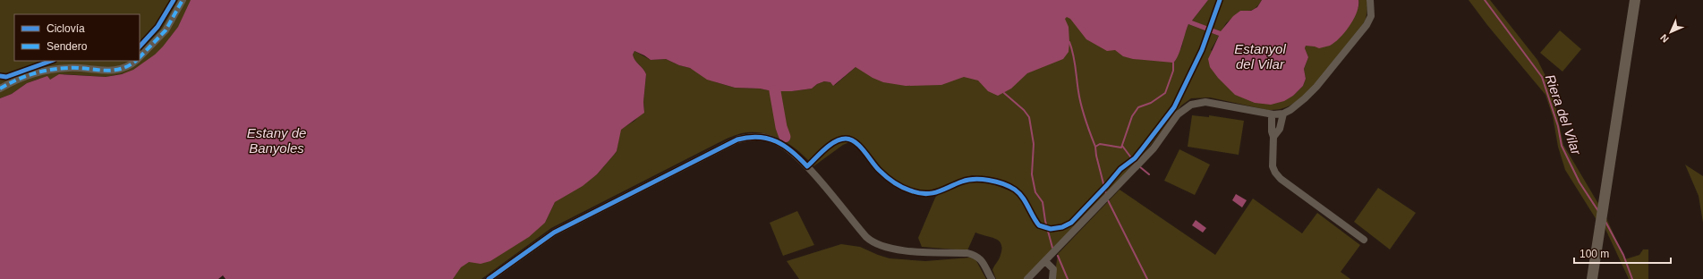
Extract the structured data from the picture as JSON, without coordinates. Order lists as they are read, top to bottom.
{
  "water": ["Estanyol del Vilar", "Riera del Vilar", "Estany de Banyoles"],
  "legend": ["Ciclovía", "Sendero"],
  "scale_bar": "100 m",
  "north": "bottom left"
}
